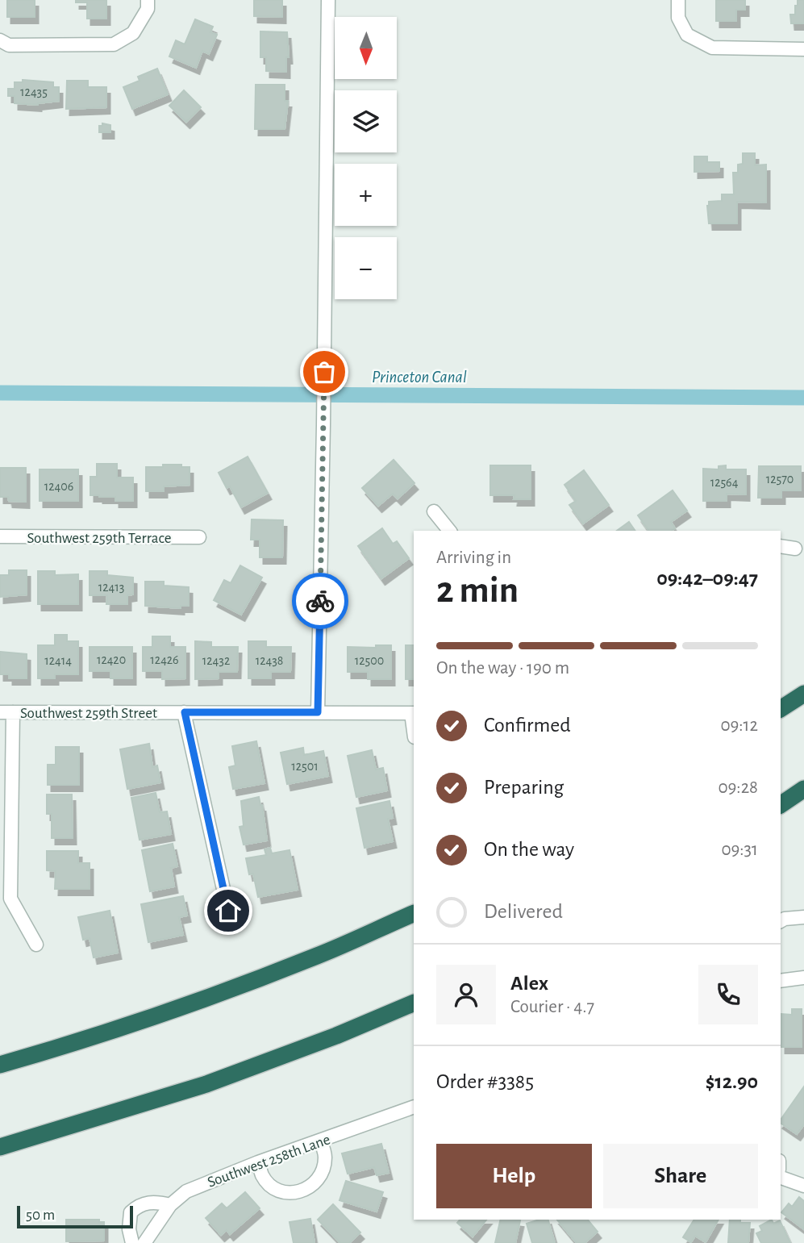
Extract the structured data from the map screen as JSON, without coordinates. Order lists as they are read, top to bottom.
{
  "streets": {
    "street": ["Southwest 259th Terrace", "Southwest 259th Street", "Southwest 258th Lane"]
  },
  "water": ["Princeton Canal"],
  "house_numbers": [
    "12435",
    "12570",
    "12564",
    "12406",
    "12413",
    "12420",
    "12426",
    "12414",
    "12432",
    "12438",
    "12500",
    "12501"
  ],
  "scale_bar": "50 m",
  "north": "bottom",
  "page": {
    "map_buttons": ["+", "−"],
    "heading": ["2 min", "Arriving in", "09:42–09:47"],
    "panel": [
      "Alex",
      "Courier · 4.7",
      "Order #3385",
      "$12.90"
    ],
    "bar": "On the way · 190 m",
    "list": [
      ["Confirmed", "09:12"],
      ["Preparing", "09:28"],
      ["On the way", "09:31"],
      "Delivered"
    ],
    "buttons": ["Help", "Share"],
    "scale": "50 m"
  }
}
